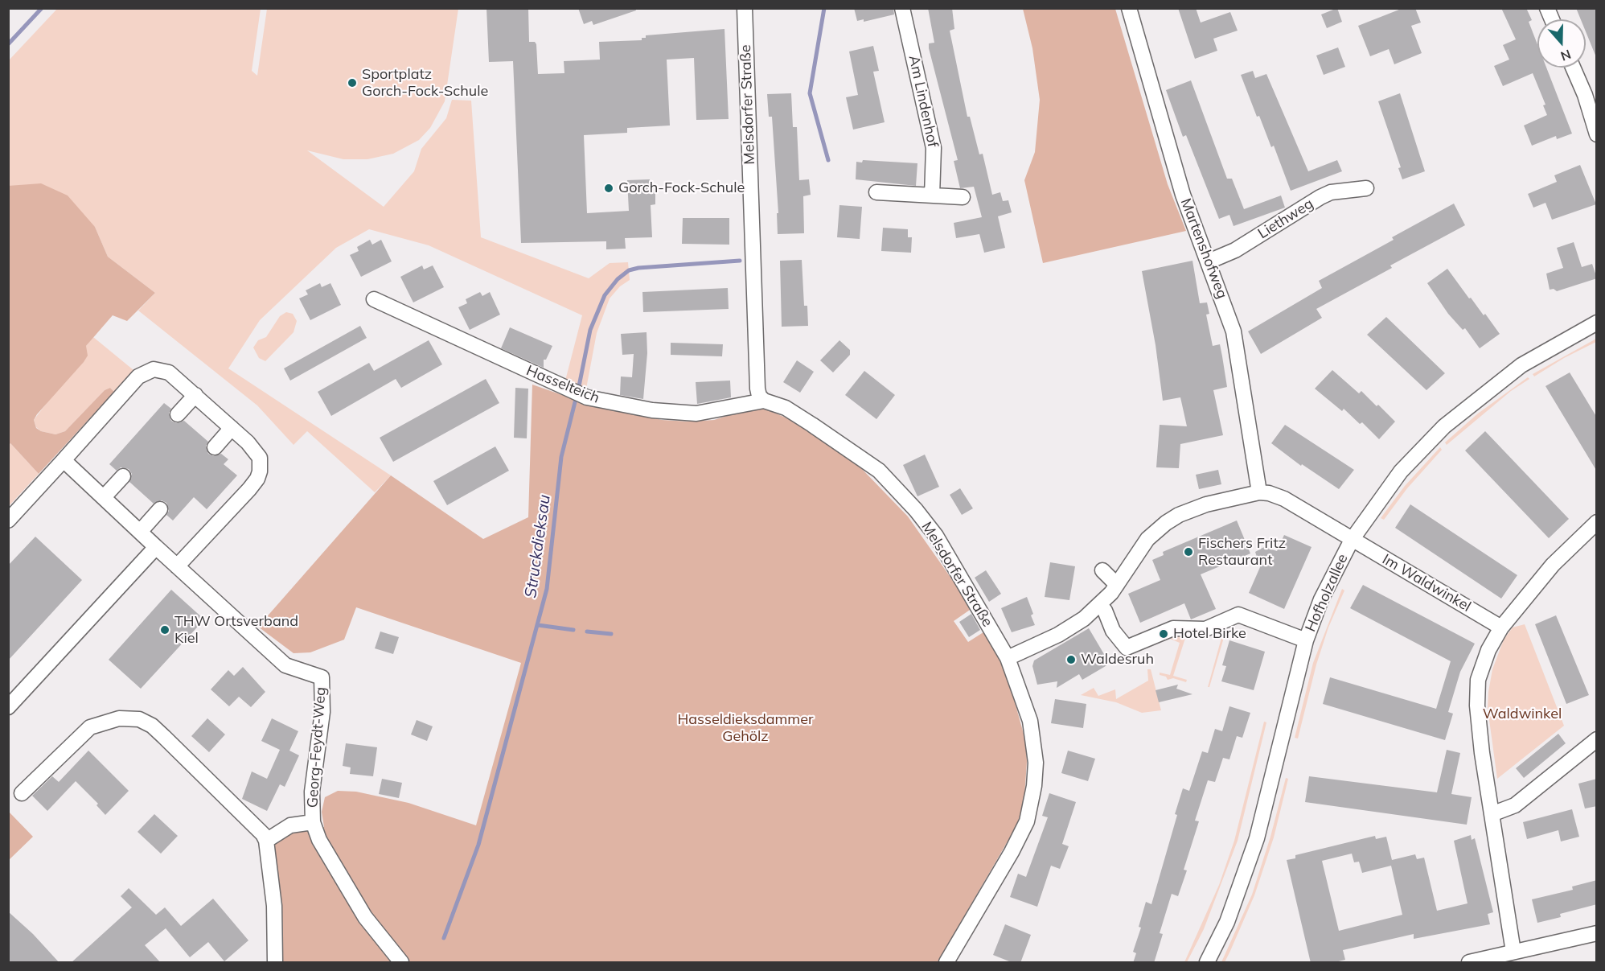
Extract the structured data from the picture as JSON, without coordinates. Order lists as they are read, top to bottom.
{
  "streets": {
    "street": [
      "Am Lindenhof",
      "Melsdorfer Straße",
      "Liethweg",
      "Martenshofweg",
      "Hasselteich",
      "Im Waldwinkel",
      "Hofholzallee",
      "Georg-Feydt-Weg"
    ]
  },
  "crossings": [
    ["Melsdorfer Straße", "Hasselteich"],
    ["Liethweg", "Martenshofweg"],
    ["Im Waldwinkel", "Hofholzallee"]
  ],
  "water": ["Struckdieksau"],
  "parks": ["Waldwinkel", "Hasseldieksdammer Gehölz"],
  "places": [
    "Sportplatz Gorch-Fock-Schule",
    "Gorch-Fock-Schule",
    "Fischers Fritz Restaurant",
    "THW Ortsverband Kiel",
    "Hotel Birke",
    "Waldesruh"
  ],
  "north": "bottom"
}
